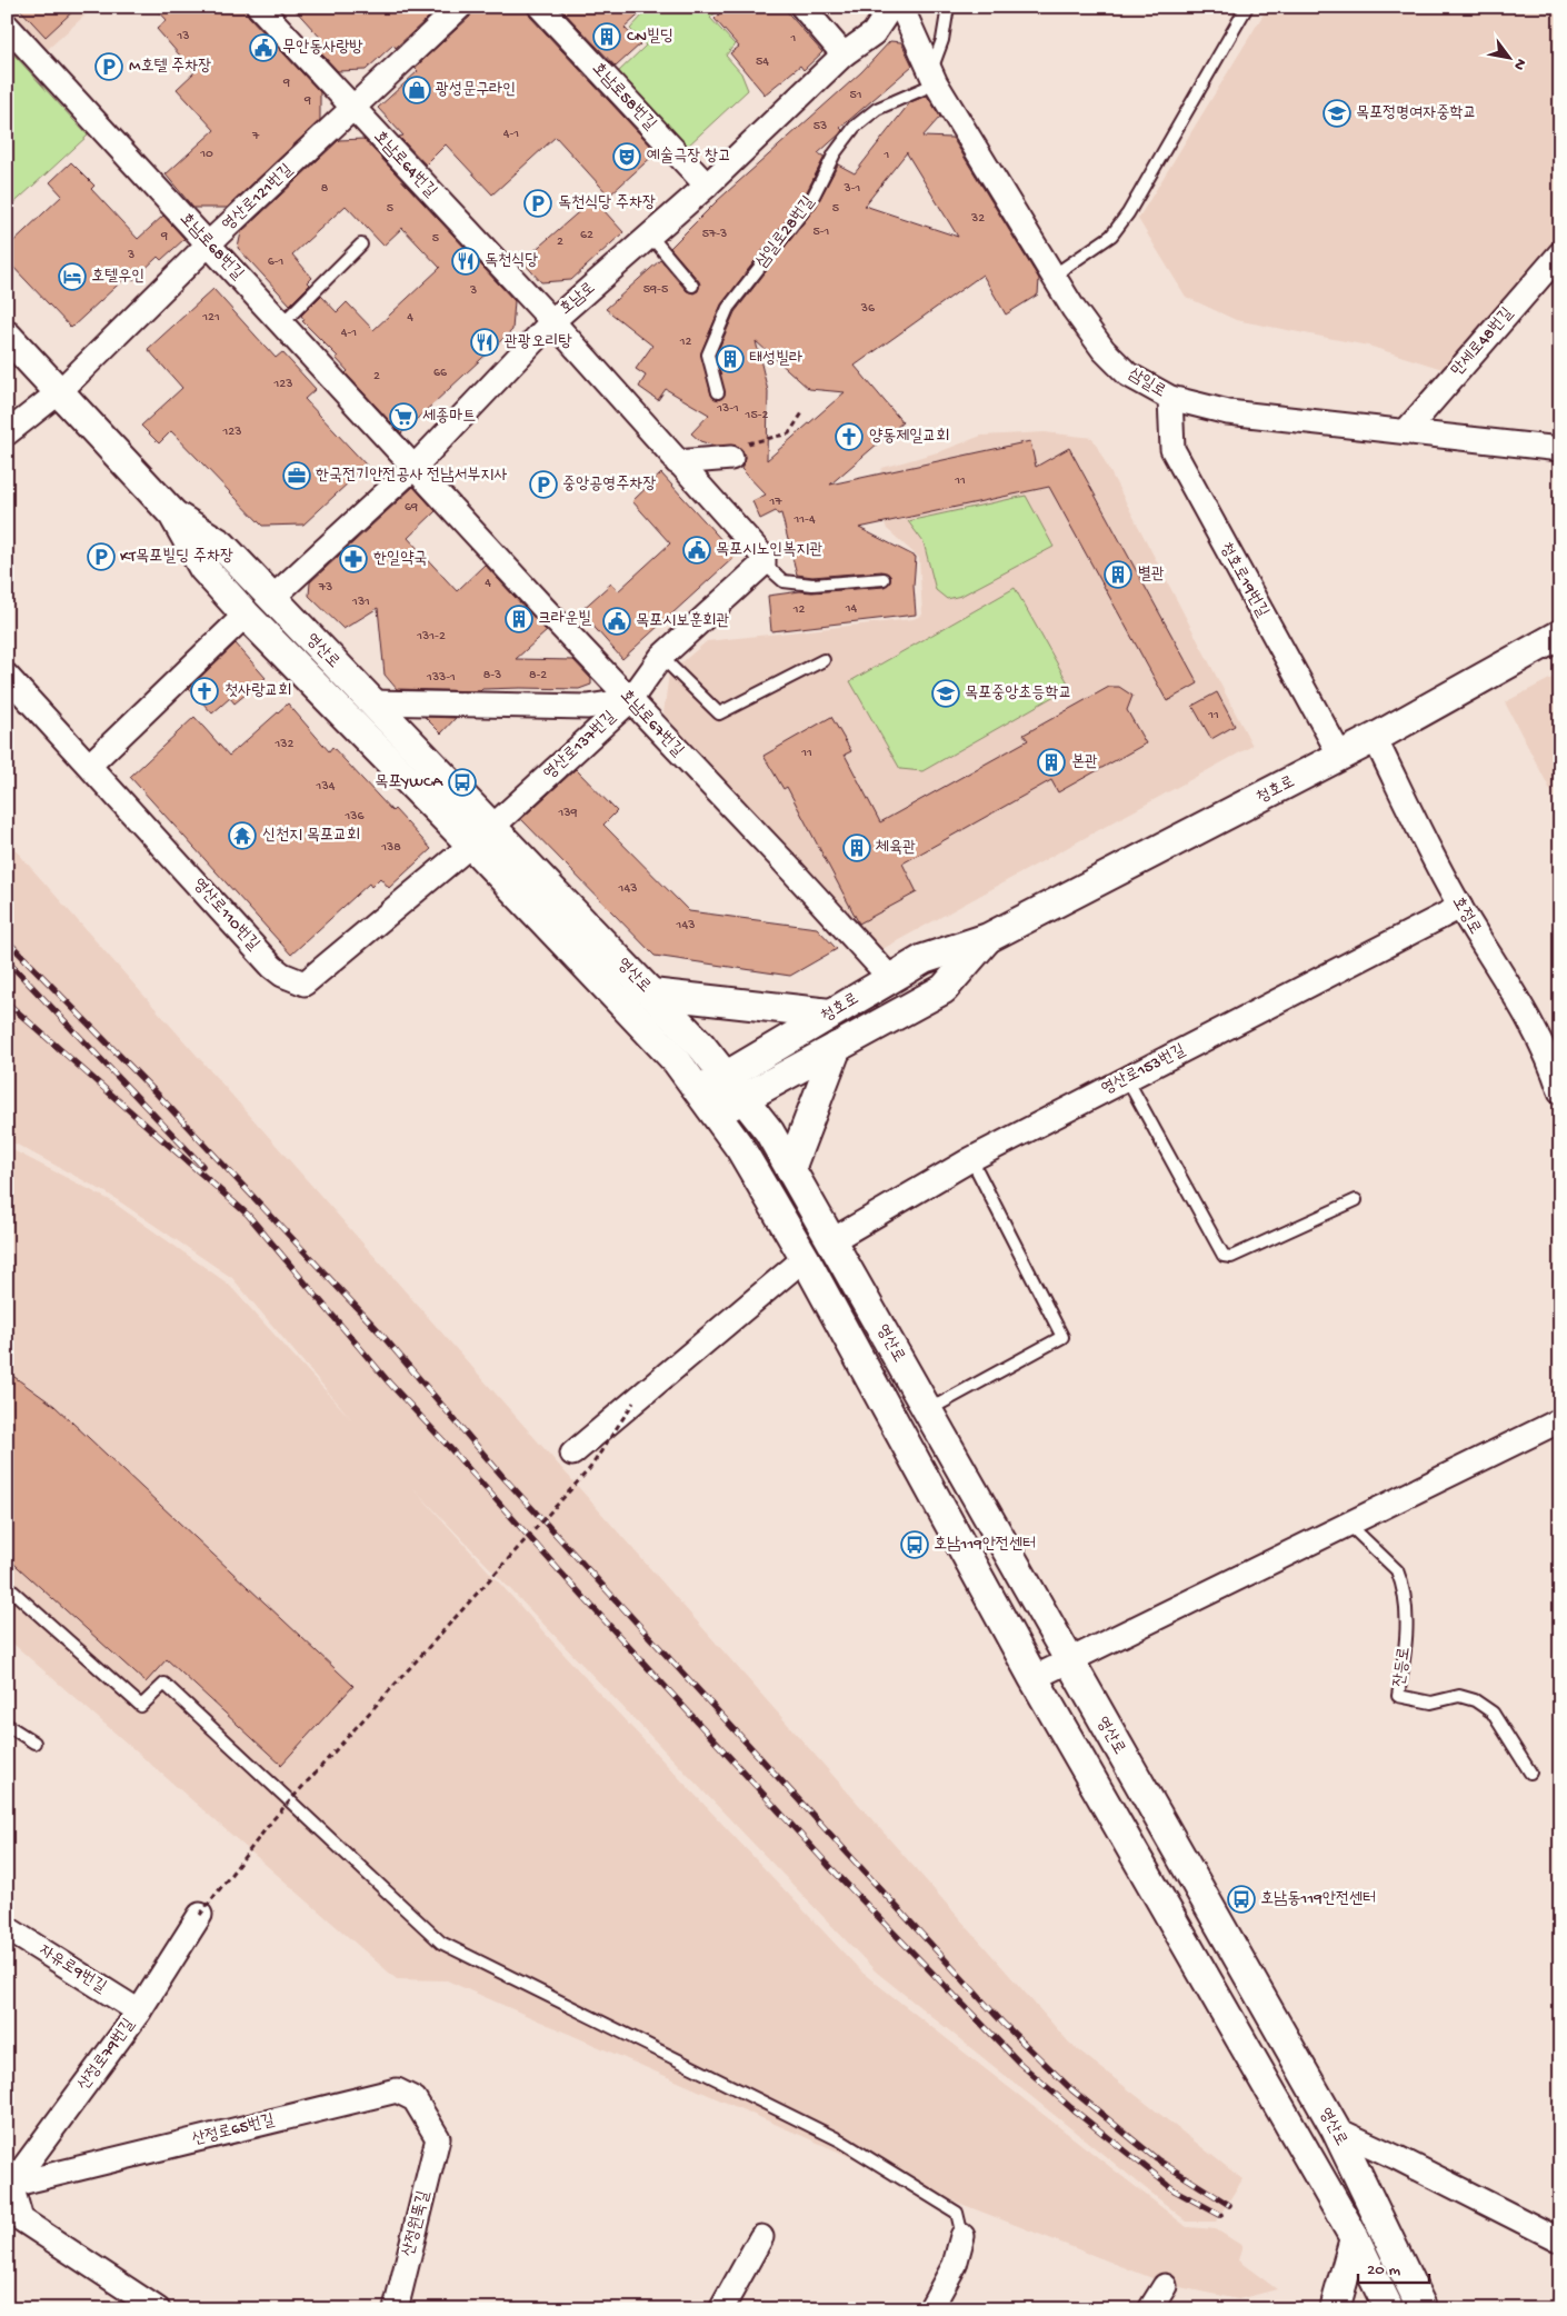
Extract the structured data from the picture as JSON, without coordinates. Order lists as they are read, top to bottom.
{
  "streets": {
    "street": [
      "호남로58번길",
      "호남로64번길",
      "영산로121번길",
      "호남로68번길",
      "호남로",
      "만세로48번길",
      "삼일로",
      "청호로19번길",
      "영산로",
      "호남로67번길",
      "영산로137번길",
      "청호로",
      "영산로110번길",
      "호정로",
      "영산로153번길",
      "자유로9번길",
      "산정로79번길",
      "산정로65번길",
      "산정원뚝길"
    ],
    "lane": ["삼일로28번길", "잔등로"]
  },
  "crossings": [
    ["호남로58번길", "호남로"],
    ["호남로64번길", "영산로121번길"],
    ["호남로64번길", "호남로"],
    ["영산로121번길", "호남로68번길"],
    ["영산로121번길", "영산로"],
    ["삼일로28번길", "삼일로"],
    ["호남로68번길", "호남로"],
    ["호남로68번길", "호남로67번길"],
    ["호남로", "영산로"],
    ["호남로", "호남로67번길"],
    ["만세로48번길", "삼일로"],
    ["삼일로", "청호로19번길"],
    ["청호로19번길", "청호로"],
    ["영산로", "영산로137번길"],
    ["영산로", "청호로"],
    ["영산로", "영산로110번길"],
    ["영산로", "영산로153번길"],
    ["호남로67번길", "영산로137번길"],
    ["호남로67번길", "청호로"],
    ["영산로137번길", "영산로110번길"],
    ["청호로", "호정로"],
    ["호정로", "영산로153번길"],
    ["자유로9번길", "산정로79번길"],
    ["산정로79번길", "산정로65번길"],
    ["산정로65번길", "산정원뚝길"]
  ],
  "places": {
    "building": [
      "CN빌딩",
      "태성빌라",
      "별관",
      "크라운빌",
      "본관",
      "체육관"
    ],
    "public building": ["무안동사랑방", "목포시노인복지관", "목포시보훈회관"],
    "parking": [
      "M호텔 주차장",
      "독천식당 주차장",
      "중앙공영주차장",
      "KT목포빌딩 주차장"
    ],
    "shop": ["광성문구라인"],
    "school or university": ["목포정명여자중학교", "목포중앙초등학교"],
    "theatre": ["예술극장 창고"],
    "restaurant": ["독천식당", "관광오리탕"],
    "hotel": ["호텔우인"],
    "supermarket": ["세종마트"],
    "church": ["양동제일교회", "첫사랑교회"],
    "office": ["한국전기안전공사 전남서부지사"],
    "pharmacy": ["한일약국"],
    "bus stop": ["목포YWCA", "호남119안전센터", "호남동119안전센터"],
    "temple": ["신천지 목포교회"]
  },
  "house_numbers": [
    "13",
    "1",
    "54",
    "9",
    "51",
    "9",
    "53",
    "4-1",
    "7",
    "10",
    "1",
    "8",
    "3-1",
    "5",
    "5",
    "32",
    "5-1",
    "57-3",
    "62",
    "9",
    "5",
    "2",
    "3",
    "6-1",
    "59-5",
    "3",
    "36",
    "121",
    "4",
    "4-1",
    "12",
    "66",
    "2",
    "123",
    "13-1",
    "15-2",
    "123",
    "11",
    "17",
    "69",
    "11-4",
    "4",
    "73",
    "131",
    "14",
    "12",
    "131-2",
    "8-3",
    "8-2",
    "133-1",
    "11",
    "132",
    "11",
    "134",
    "139",
    "136",
    "138",
    "143",
    "143"
  ],
  "scale_bar": "20 m",
  "north": "bottom right"
}
